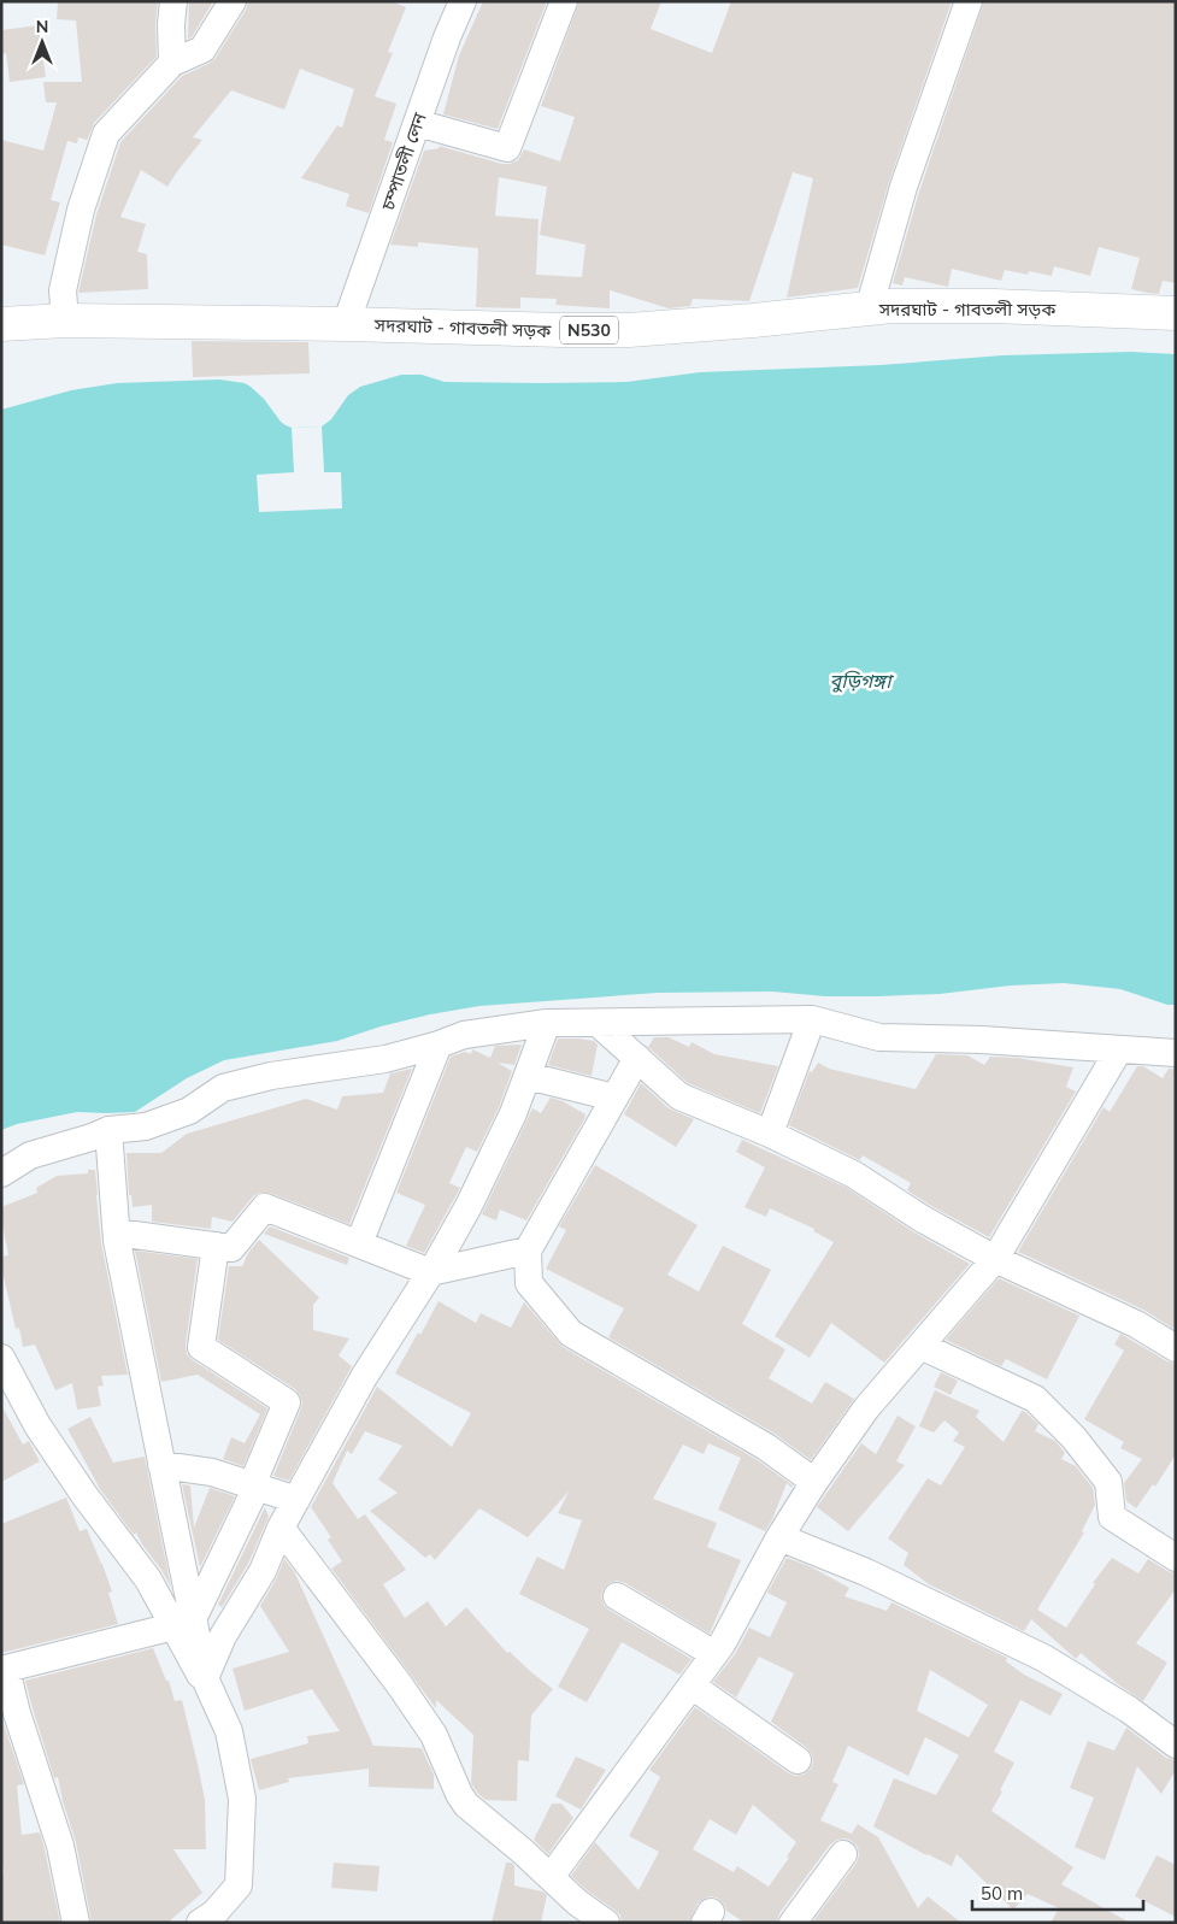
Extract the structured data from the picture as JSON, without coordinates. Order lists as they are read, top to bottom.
{
  "streets": {
    "highway": ["সদরঘাট - গাবতলী সড়ক", "N530"],
    "street": ["চম্পাতলী লেন"]
  },
  "crossings": [
    ["চম্পাতলী লেন", "সদরঘাট - গাবতলী সড়ক"]
  ],
  "water": ["বুড়িগঙ্গা"],
  "scale_bar": "50 m",
  "north": "top"
}
